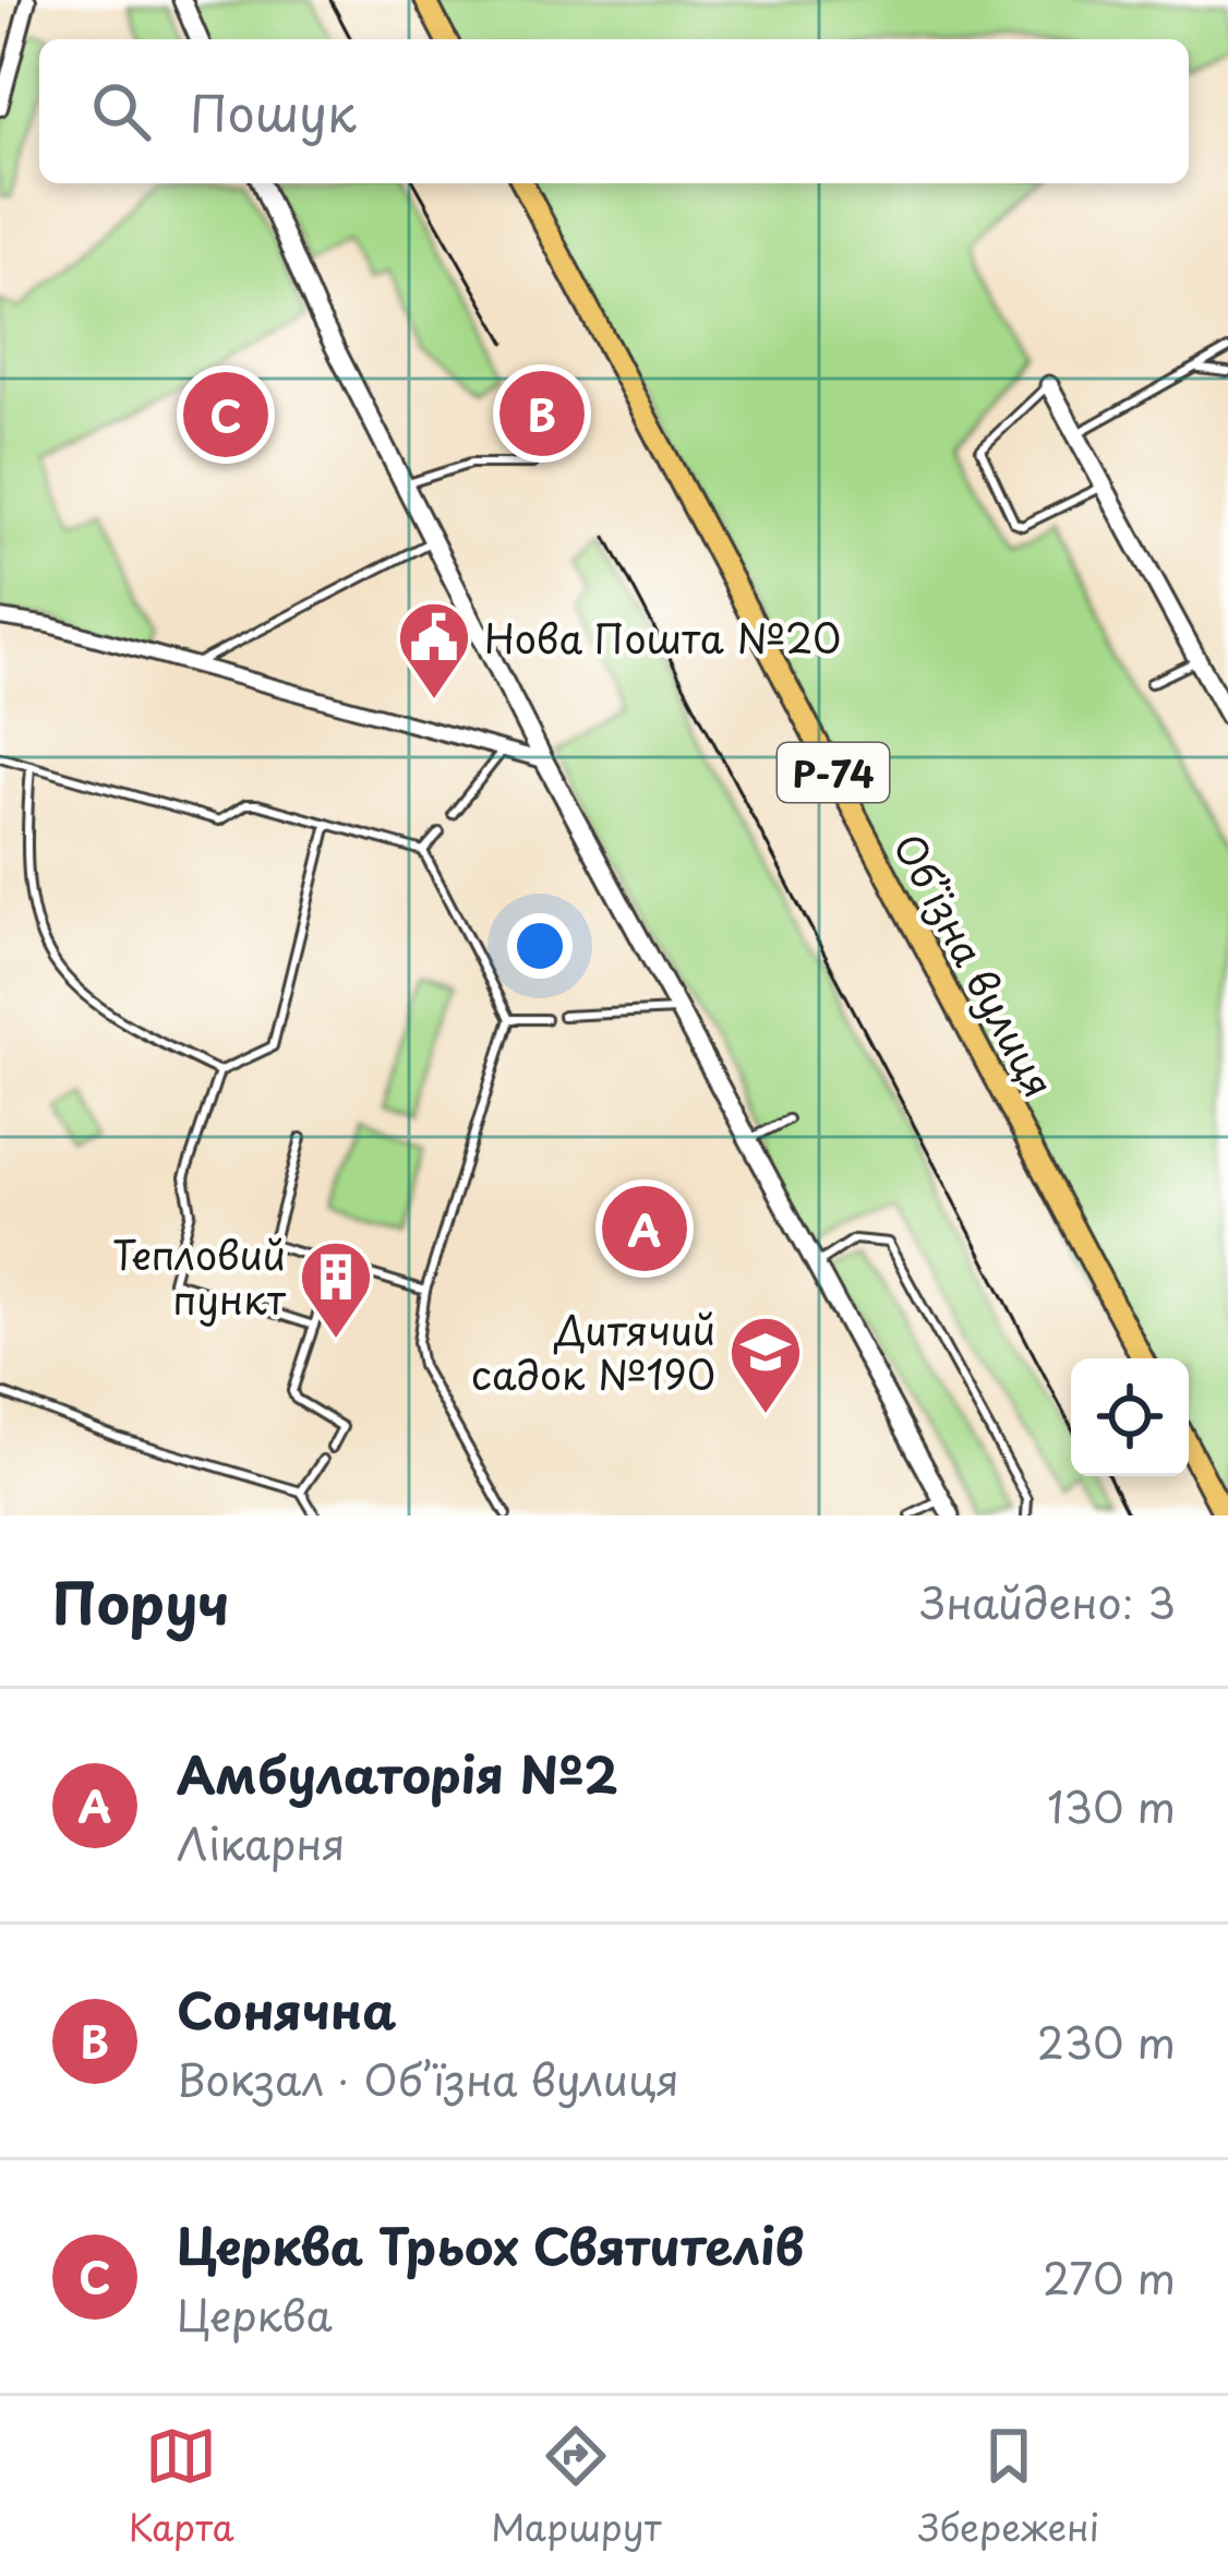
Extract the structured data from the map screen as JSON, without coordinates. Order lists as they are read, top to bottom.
{
  "streets": {
    "main road": ["Р-74", "Обʼїзна вулиця"]
  },
  "places": {
    "public building": ["Нова Пошта №20"],
    "building": ["Тепловий пункт"],
    "school or university": ["Дитячий садок №190"]
  },
  "page": {
    "search": "Пошук",
    "pins": ["B", "C", "A"],
    "heading": ["Поруч", "Знайдено: 3"],
    "list": [
      {
        "mark": "A",
        "name": "Амбулаторія №2",
        "note": "Лікарня",
        "value": "130 m"
      },
      {
        "mark": "B",
        "name": "Сонячна",
        "note": "Вокзал · Обʼїзна вулиця",
        "value": "230 m"
      },
      {
        "mark": "C",
        "name": "Церква Трьох Святителів",
        "note": "Церква",
        "value": "270 m"
      }
    ],
    "nav": ["Карта", "Маршрут", "Збережені"]
  }
}
